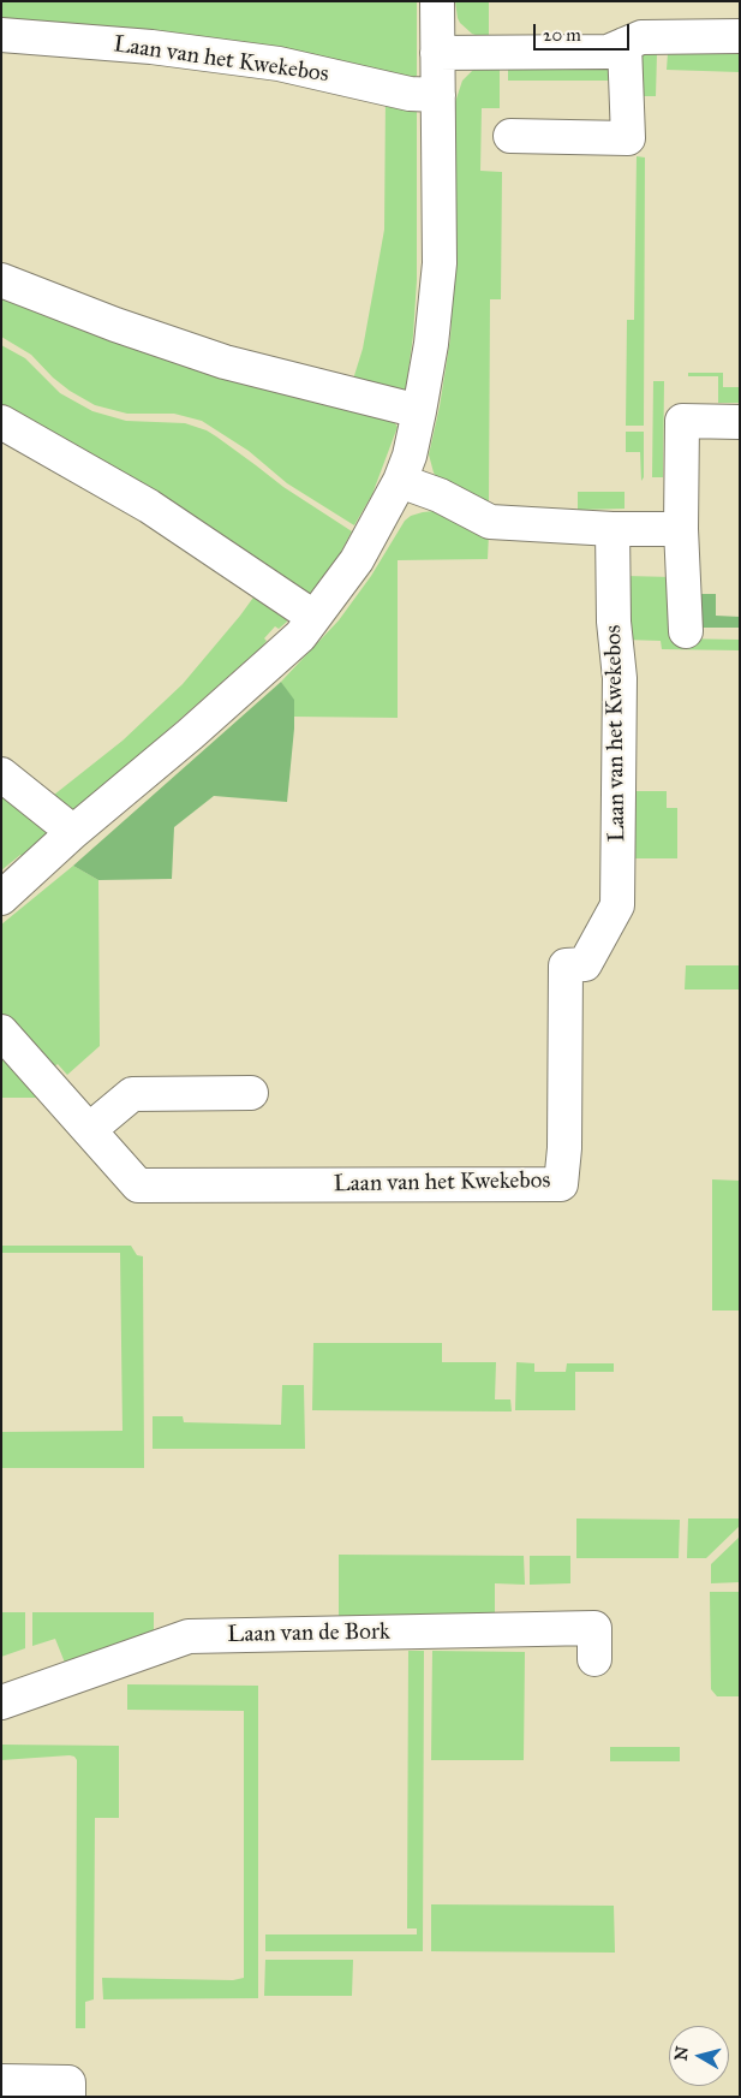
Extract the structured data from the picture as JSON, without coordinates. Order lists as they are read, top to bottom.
{
  "streets": {
    "street": ["Laan van het Kwekebos", "Laan van de Bork"]
  },
  "scale_bar": "20 m",
  "north": "left"
}
